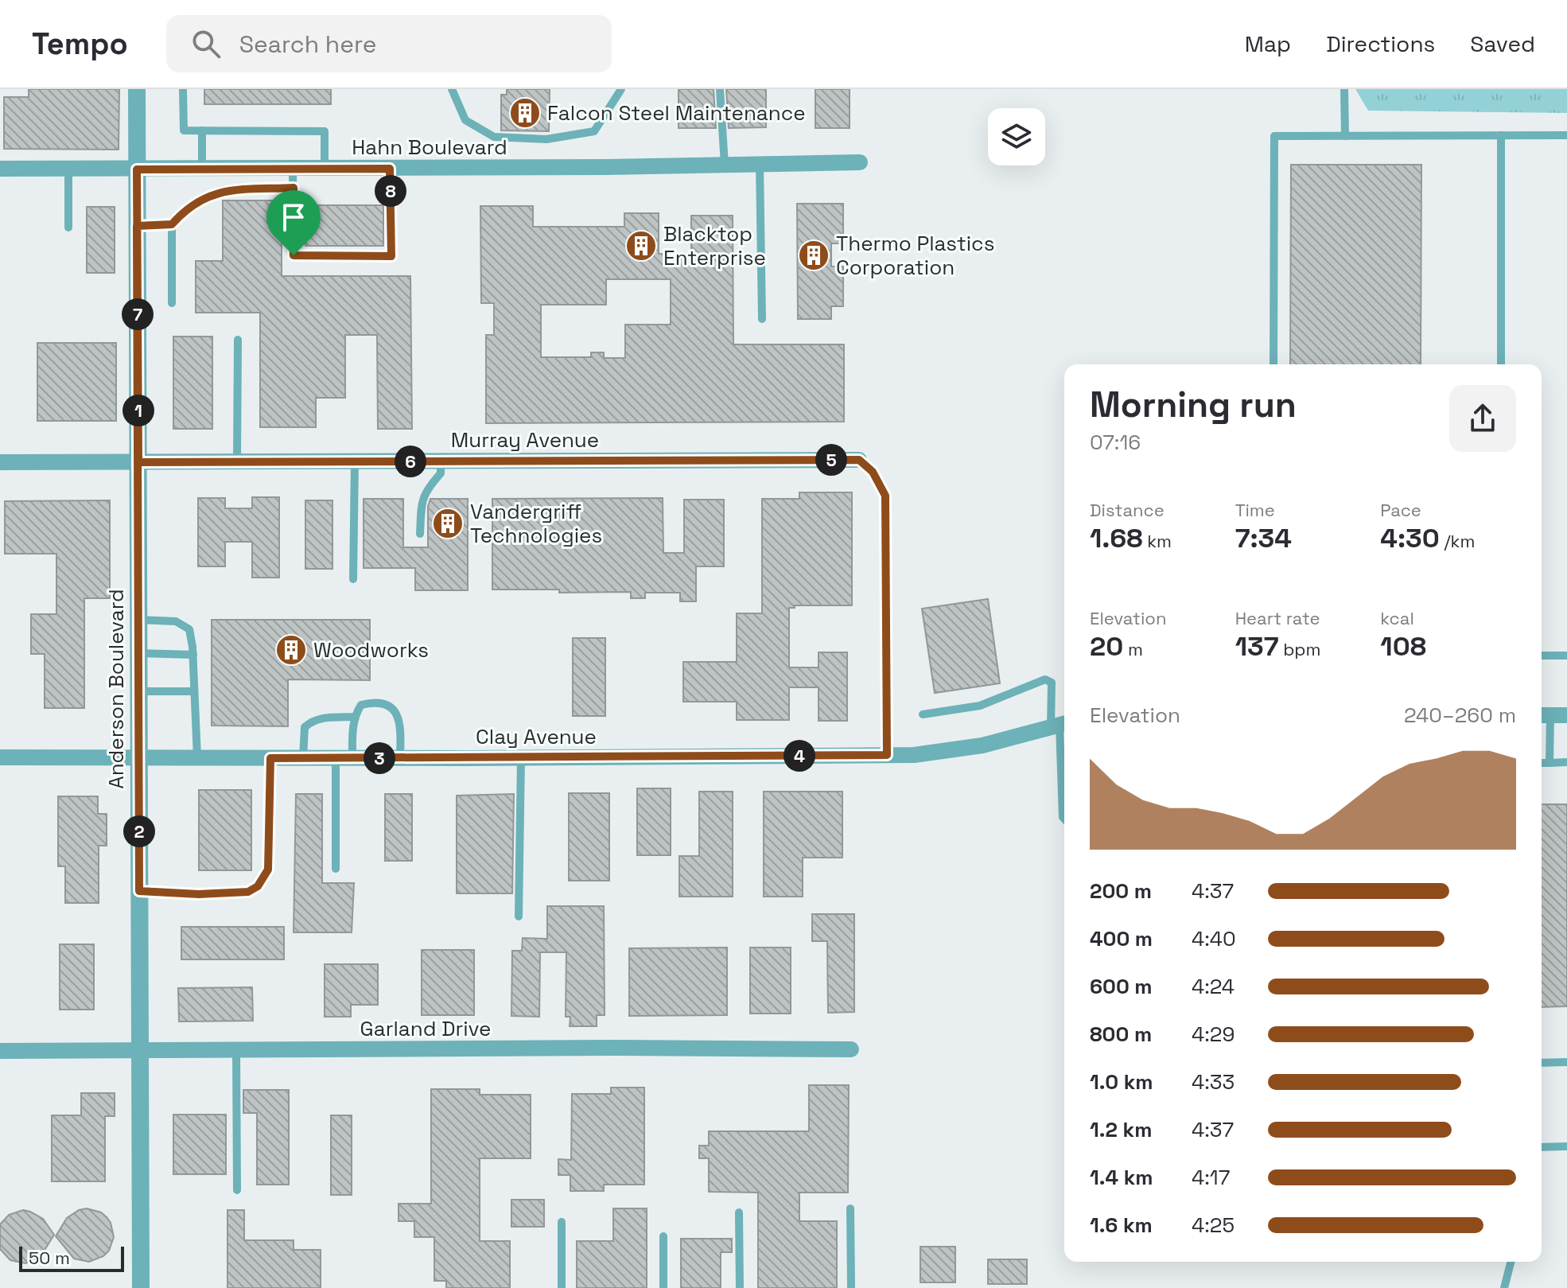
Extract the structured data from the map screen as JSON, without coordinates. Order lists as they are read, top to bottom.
{
  "streets": {
    "street": [
      "Hahn Boulevard",
      "Murray Avenue",
      "Anderson Boulevard",
      "Clay Avenue",
      "Garland Drive"
    ]
  },
  "crossings": [
    ["Hahn Boulevard", "Anderson Boulevard"],
    ["Murray Avenue", "Anderson Boulevard"],
    ["Anderson Boulevard", "Clay Avenue"],
    ["Anderson Boulevard", "Garland Drive"]
  ],
  "places": {
    "building": [
      "Falcon Steel Maintenance",
      "Blacktop Enterprise",
      "Thermo Plastics Corporation",
      "Vandergriff Technologies",
      "Woodworks"
    ]
  },
  "scale_bar": "50 m",
  "page": {
    "header": "Tempo",
    "search": "Search here",
    "nav": ["Map", "Directions", "Saved"],
    "pins": [
      "8",
      "7",
      "1",
      "5",
      "6",
      "4",
      "3",
      "2"
    ],
    "heading": ["Morning run", "07:16"],
    "stats": [
      ["Distance", "1.68 km"],
      ["Time", "7:34"],
      ["Pace", "4:30 /km"],
      ["Elevation", "20 m"],
      ["Heart rate", "137 bpm"],
      ["kcal", "108"]
    ],
    "chart": ["Elevation", "240–260 m"],
    "list": [
      {
        "name": "200 m",
        "note": "4:37"
      },
      {
        "name": "400 m",
        "note": "4:40"
      },
      {
        "name": "600 m",
        "note": "4:24"
      },
      {
        "name": "800 m",
        "note": "4:29"
      },
      {
        "name": "1.0 km",
        "note": "4:33"
      },
      {
        "name": "1.2 km",
        "note": "4:37"
      },
      {
        "name": "1.4 km",
        "note": "4:17"
      },
      {
        "name": "1.6 km",
        "note": "4:25"
      }
    ],
    "scale": "50 m"
  }
}
